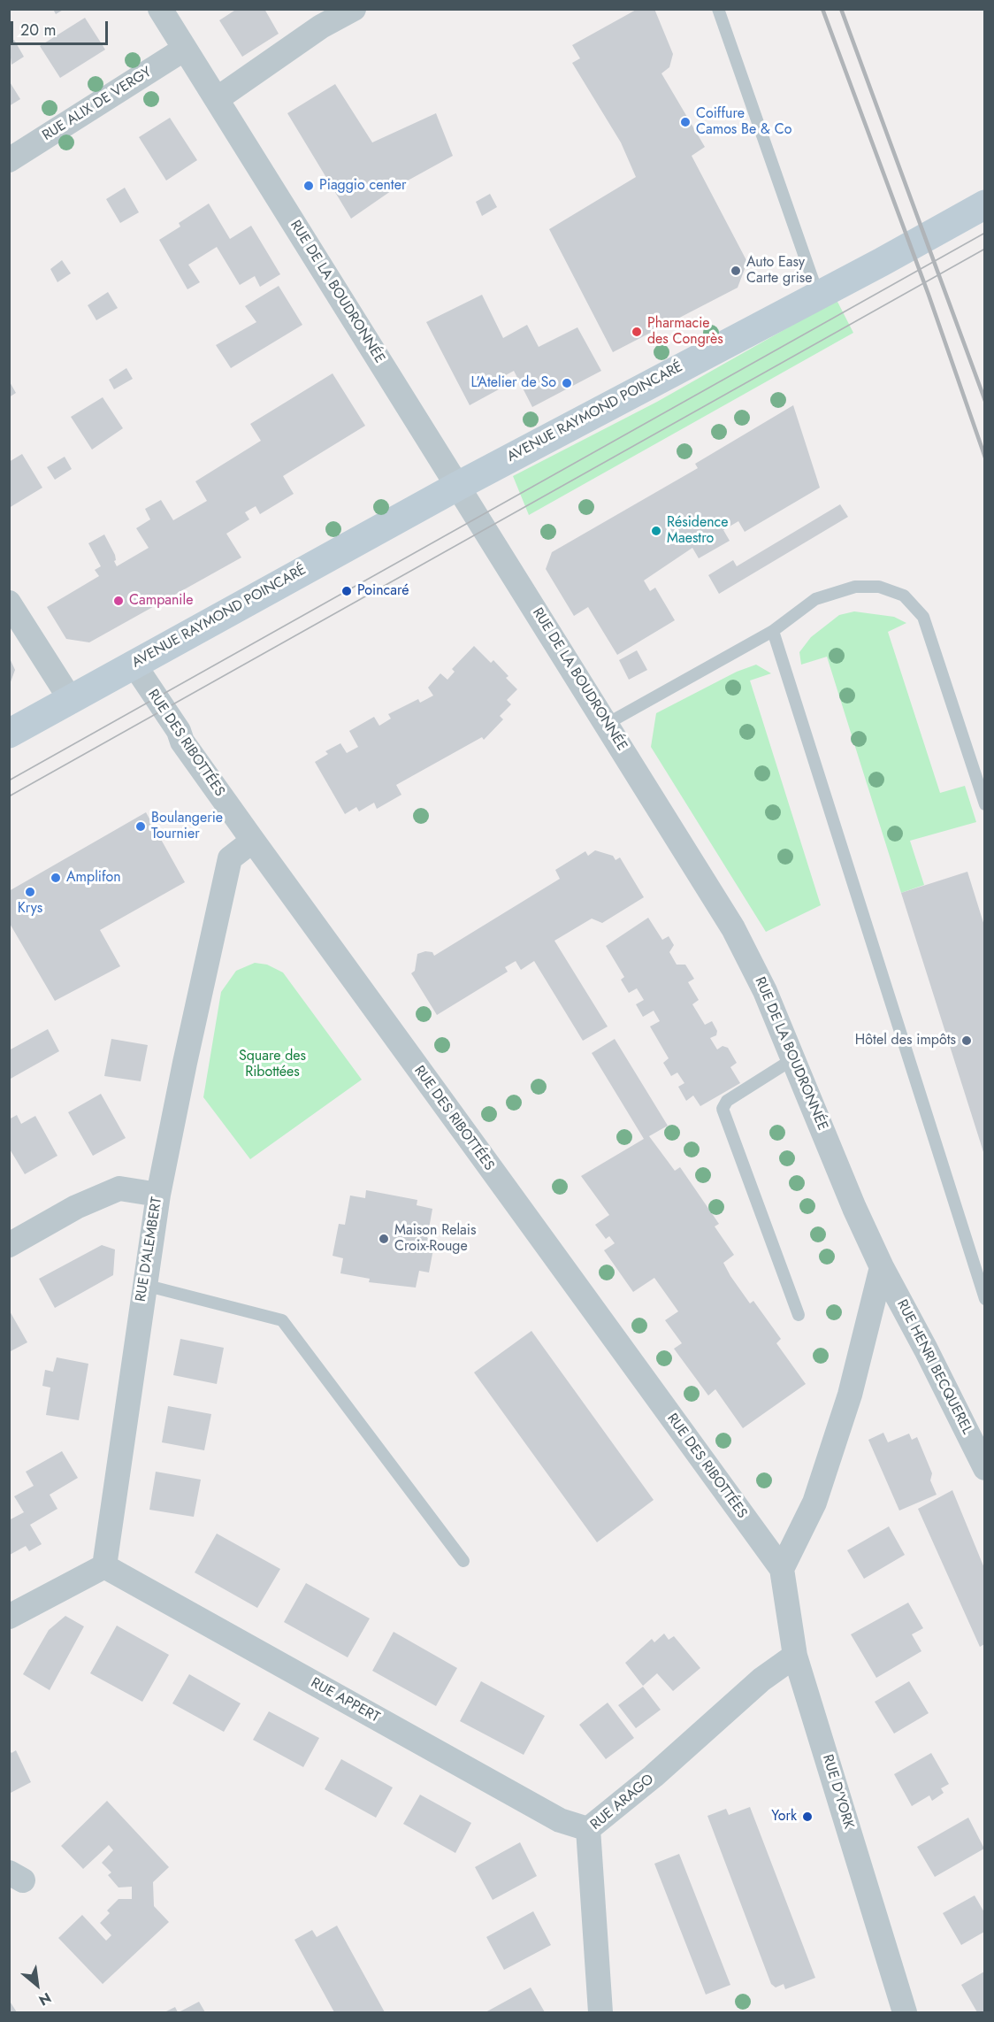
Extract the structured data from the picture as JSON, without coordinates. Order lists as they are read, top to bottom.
{
  "streets": {
    "main road": ["AVENUE RAYMOND POINCARÉ"],
    "street": [
      "RUE ALIX DE VERGY",
      "RUE DE LA BOUDRONNÉE",
      "RUE DES RIBOTTÉES",
      "RUE D'ALEMBERT",
      "RUE HENRI BECQUEREL",
      "RUE APPERT",
      "RUE D'YORK",
      "RUE ARAGO"
    ]
  },
  "crossings": [
    ["RUE ALIX DE VERGY", "RUE DE LA BOUDRONNÉE"],
    ["RUE DE LA BOUDRONNÉE", "AVENUE RAYMOND POINCARÉ"],
    ["RUE DE LA BOUDRONNÉE", "RUE HENRI BECQUEREL"],
    ["AVENUE RAYMOND POINCARÉ", "RUE DES RIBOTTÉES"],
    ["RUE DES RIBOTTÉES", "RUE D'ALEMBERT"],
    ["RUE DES RIBOTTÉES", "RUE D'YORK"],
    ["RUE D'ALEMBERT", "RUE APPERT"],
    ["RUE APPERT", "RUE ARAGO"],
    ["RUE D'YORK", "RUE ARAGO"]
  ],
  "parks": ["Square des Ribottées"],
  "places": [
    "Coiffure Camos Be & Co",
    "Piaggio center",
    "Auto Easy Carte grise",
    "Pharmacie des Congrès",
    "L'Atelier de So",
    "Résidence Maestro",
    "Poincaré",
    "Campanile",
    "Boulangerie Tournier",
    "Amplifon",
    "Krys",
    "Hôtel des impôts",
    "Maison Relais Croix-Rouge",
    "York"
  ],
  "scale_bar": "20 m",
  "north": "bottom right"
}
